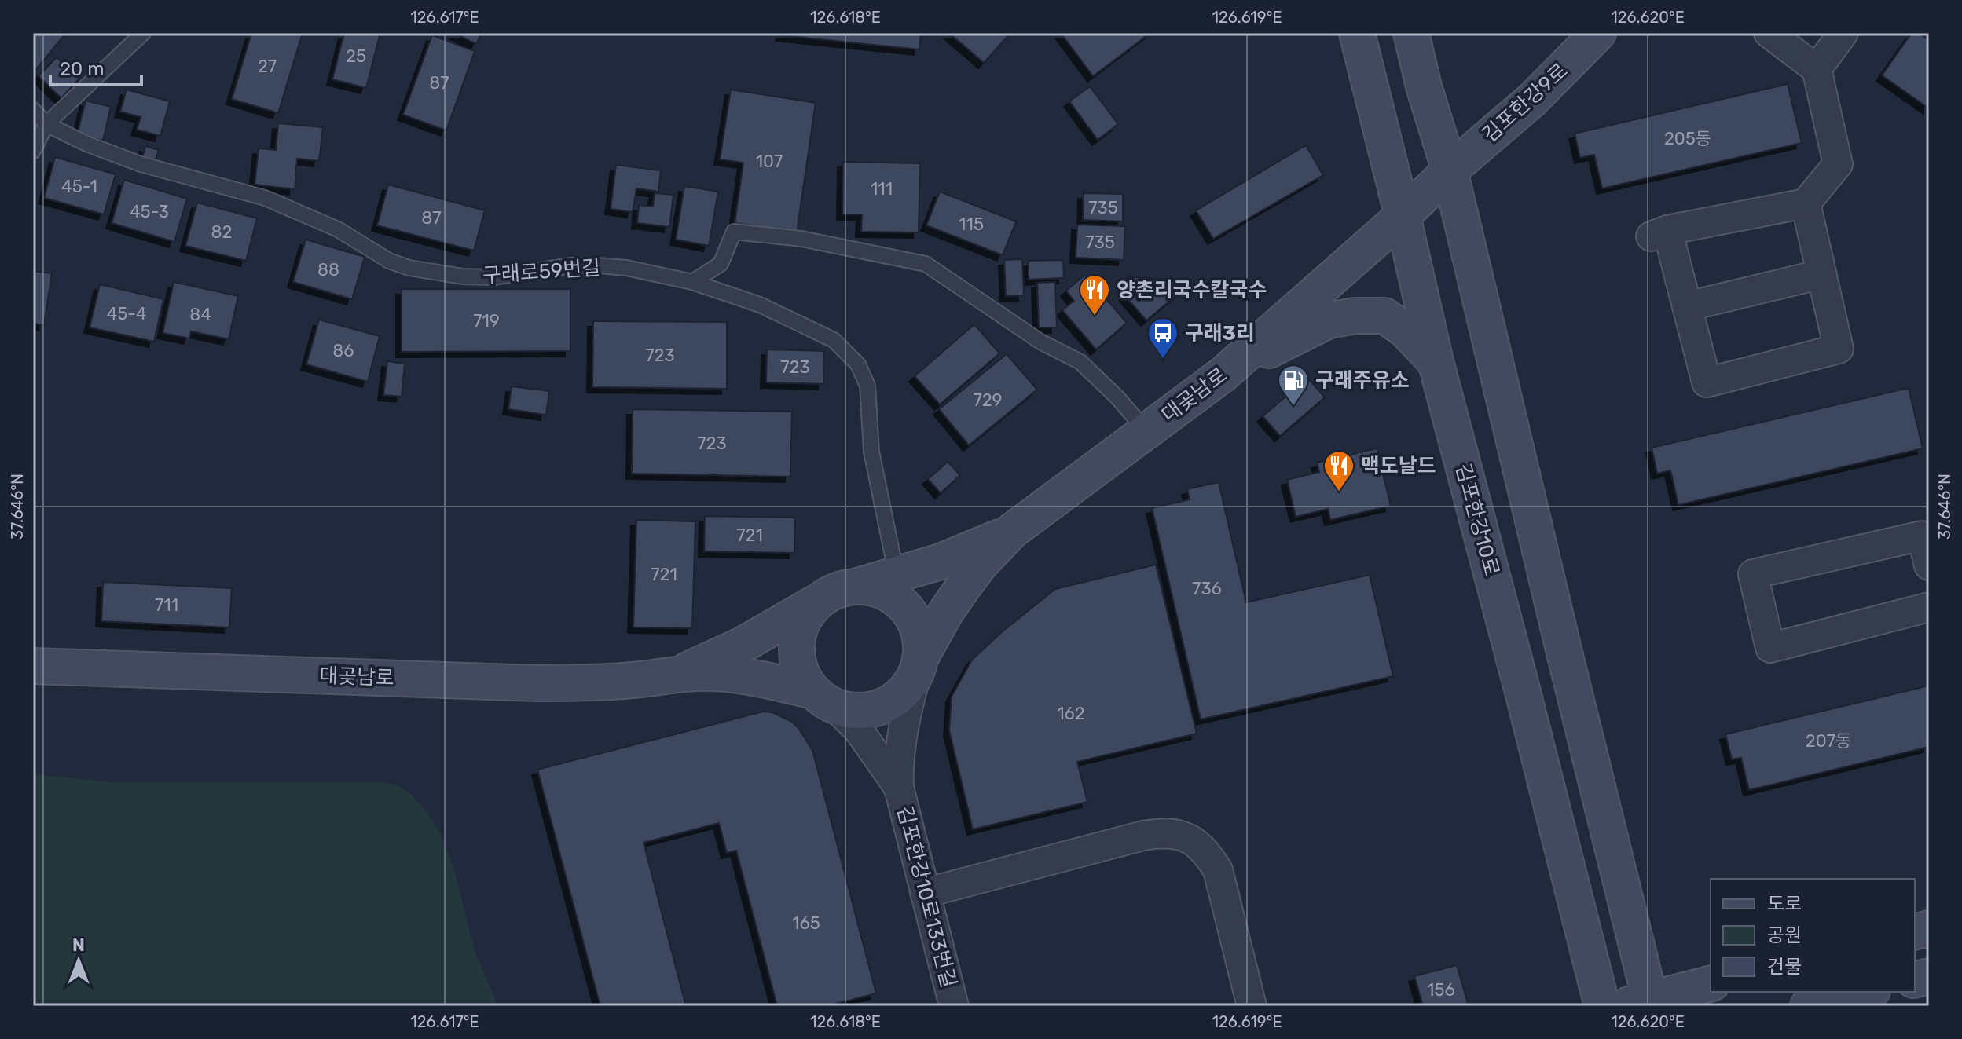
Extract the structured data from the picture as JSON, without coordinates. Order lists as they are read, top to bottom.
{
  "streets": {
    "street": [
      "김포한강9로",
      "대곶남로",
      "김포한강10로",
      "김포한강10로133번길"
    ],
    "lane": ["구래로59번길"]
  },
  "crossings": [
    ["김포한강9로", "대곶남로"],
    ["대곶남로", "김포한강10로"]
  ],
  "places": {
    "restaurant": ["양촌리국수칼국수", "맥도날드"],
    "bus stop": ["구래3리"],
    "fuel station": ["구래주유소"]
  },
  "house_numbers": [
    "25",
    "27",
    "87",
    "205동",
    "107",
    "45-1",
    "111",
    "735",
    "45-3",
    "87",
    "115",
    "82",
    "735",
    "88",
    "45-4",
    "84",
    "719",
    "86",
    "723",
    "723",
    "729",
    "723",
    "721",
    "721",
    "736",
    "711",
    "162",
    "207동",
    "165",
    "156"
  ],
  "legend": ["도로", "공원", "건물"],
  "scale_bar": "20 m",
  "north": "top",
  "coordinates": [
    "126.617°E",
    "126.618°E",
    "126.619°E",
    "126.620°E",
    "37.646°N"
  ]
}
